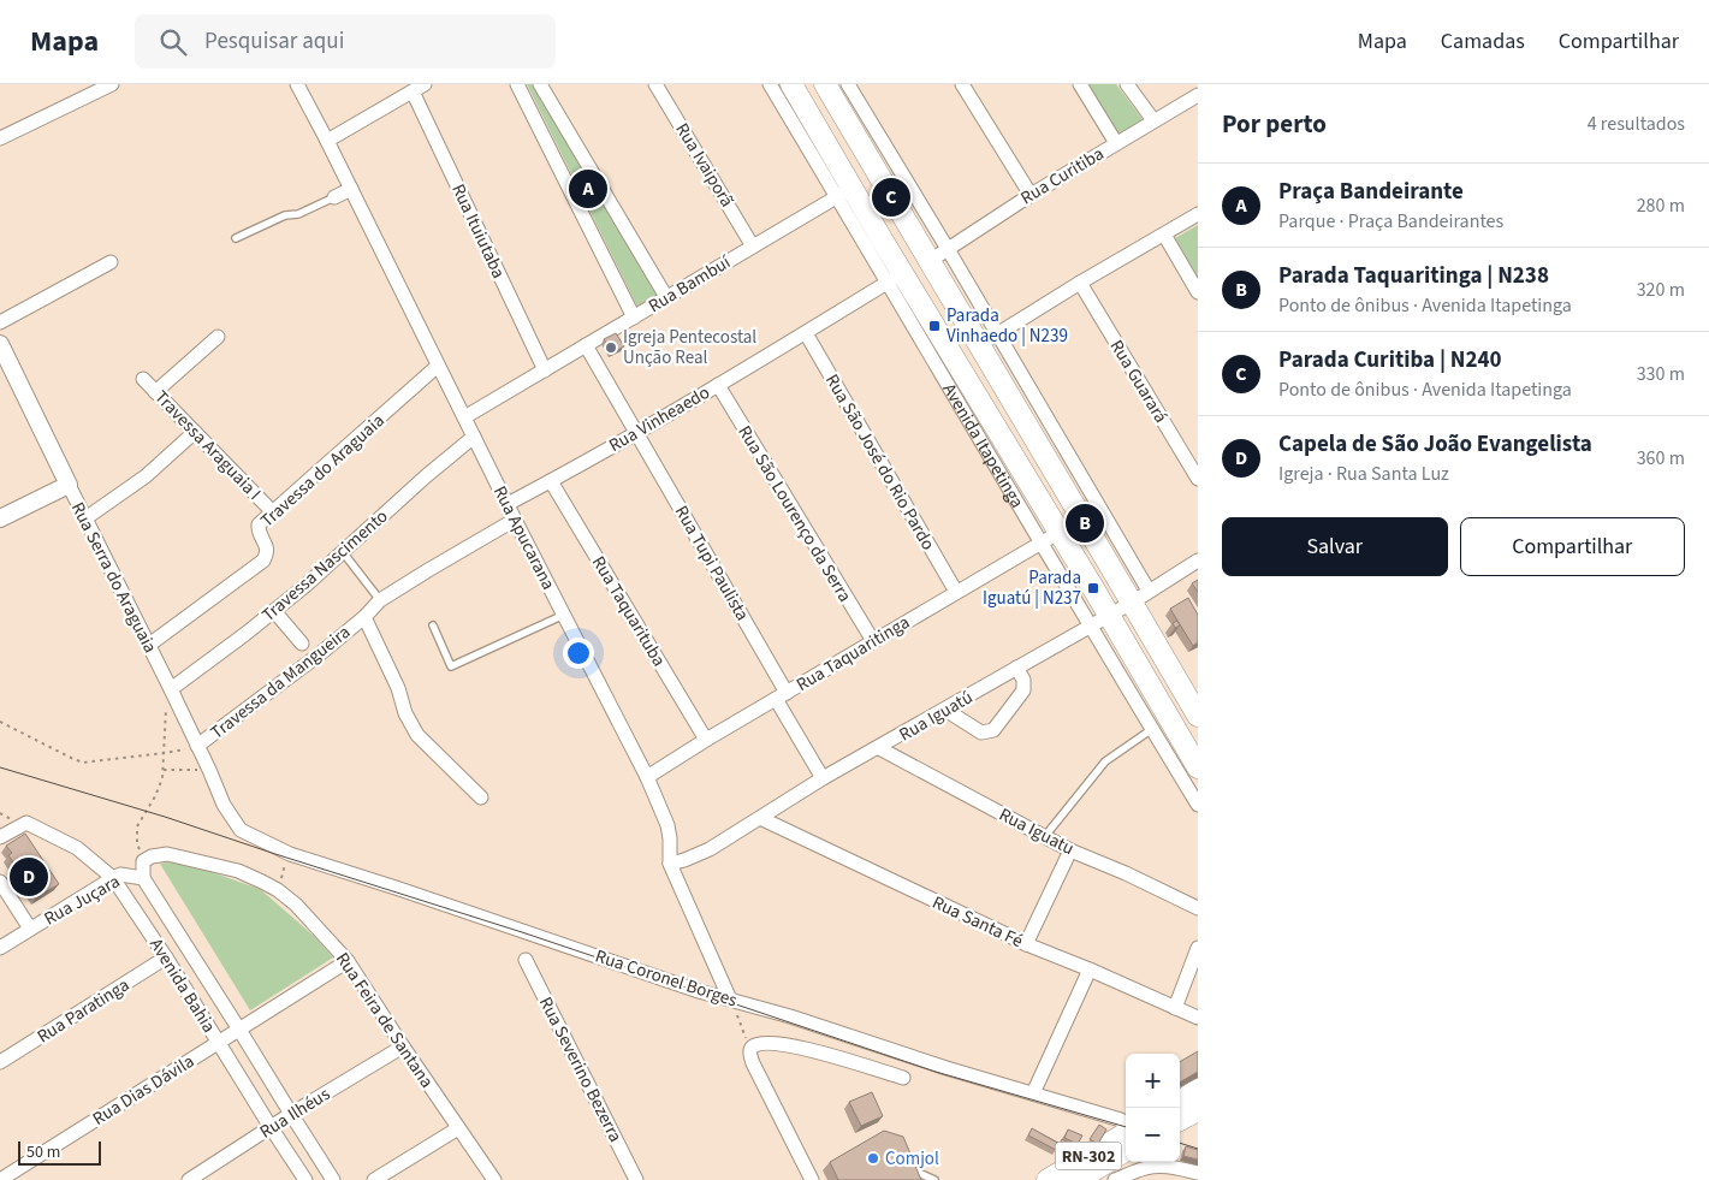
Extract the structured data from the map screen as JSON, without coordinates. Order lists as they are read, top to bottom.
{
  "streets": {
    "main road": ["Avenida Itapetinga", "RN-302"],
    "street": [
      "Rua Ivaiporã",
      "Rua Curitiba",
      "Rua Ituiutaba",
      "Rua Bambuí",
      "Rua Guarará",
      "Rua Vinheaedo",
      "Travessa Araguaia I",
      "Rua São José do Rio Pardo",
      "Travessa do Araguaia",
      "Rua São Lourenço da Serra",
      "Rua Apucarana",
      "Rua Tupi Paulista",
      "Travessa Nascimento",
      "Rua Serra do Araguaia",
      "Rua Taquarituba",
      "Rua Taquaritinga",
      "Travessa da Mangueira",
      "Rua Iguatú",
      "Rua Iguatu",
      "Rua Juçara",
      "Rua Santa Fé",
      "Rua Coronel Borges",
      "Avenida Bahia",
      "Rua Paratinga",
      "Rua Feira de Santana",
      "Rua Severino Bezerra",
      "Rua Dias Dávila",
      "Rua Ilhéus"
    ]
  },
  "crossings": [
    ["Rua Ivaiporã", "Rua Bambuí"],
    ["Rua Ituiutaba", "Rua Bambuí"],
    ["Rua Bambuí", "Avenida Itapetinga"],
    ["Rua Bambuí", "Rua Apucarana"],
    ["Rua Bambuí", "Rua Tupi Paulista"],
    ["Rua Vinheaedo", "Avenida Itapetinga"],
    ["Rua Vinheaedo", "Rua São José do Rio Pardo"],
    ["Rua Vinheaedo", "Rua São Lourenço da Serra"],
    ["Rua Vinheaedo", "Rua Apucarana"],
    ["Rua Vinheaedo", "Rua Tupi Paulista"],
    ["Rua Vinheaedo", "Rua Taquarituba"],
    ["Avenida Itapetinga", "Rua Taquaritinga"],
    ["Avenida Itapetinga", "Rua Iguatú"],
    ["Travessa Araguaia I", "Travessa do Araguaia"],
    ["Rua São José do Rio Pardo", "Rua Taquaritinga"],
    ["Travessa do Araguaia", "Rua Apucarana"],
    ["Travessa do Araguaia", "Rua Serra do Araguaia"],
    ["Rua São Lourenço da Serra", "Rua Taquaritinga"],
    ["Rua Apucarana", "Travessa Nascimento"],
    ["Rua Apucarana", "Rua Taquaritinga"],
    ["Rua Apucarana", "Travessa da Mangueira"],
    ["Rua Apucarana", "Rua Iguatú"],
    ["Rua Apucarana", "Rua Coronel Borges"],
    ["Rua Tupi Paulista", "Rua Taquaritinga"],
    ["Rua Tupi Paulista", "Rua Iguatú"],
    ["Travessa Nascimento", "Rua Serra do Araguaia"],
    ["Rua Serra do Araguaia", "Travessa da Mangueira"],
    ["Rua Serra do Araguaia", "Rua Coronel Borges"],
    ["Rua Taquarituba", "Rua Taquaritinga"],
    ["Rua Iguatú", "Rua Iguatu"],
    ["Rua Iguatú", "Rua Santa Fé"],
    ["Rua Juçara", "Avenida Bahia"],
    ["Rua Juçara", "Rua Feira de Santana"],
    ["Rua Coronel Borges", "RN-302"],
    ["Avenida Bahia", "Rua Paratinga"],
    ["Avenida Bahia", "Rua Dias Dávila"],
    ["Avenida Bahia", "Rua Ilhéus"],
    ["Rua Feira de Santana", "Rua Dias Dávila"],
    ["Rua Feira de Santana", "Rua Ilhéus"]
  ],
  "places": {
    "transit": ["Parada Vinhaedo | N239", "Parada Iguatú | N237"],
    "other": ["Igreja Pentecostal Unção Real", "Comjol"]
  },
  "scale_bar": "50 m",
  "page": {
    "header": "Mapa",
    "search": "Pesquisar aqui",
    "nav": ["Mapa", "Camadas", "Compartilhar"],
    "heading": ["Por perto", "4 resultados"],
    "list": [
      {
        "mark": "A",
        "name": "Praça Bandeirante",
        "note": "Parque · Praça Bandeirantes",
        "value": "280 m"
      },
      {
        "mark": "B",
        "name": "Parada Taquaritinga | N238",
        "note": "Ponto de ônibus · Avenida Itapetinga",
        "value": "320 m"
      },
      {
        "mark": "C",
        "name": "Parada Curitiba | N240",
        "note": "Ponto de ônibus · Avenida Itapetinga",
        "value": "330 m"
      },
      {
        "mark": "D",
        "name": "Capela de São João Evangelista",
        "note": "Igreja · Rua Santa Luz",
        "value": "360 m"
      }
    ],
    "pins": [
      "A",
      "C",
      "B",
      "D"
    ],
    "buttons": ["Salvar", "Compartilhar"],
    "map_buttons": ["+", "−"],
    "scale": "50 m"
  }
}
